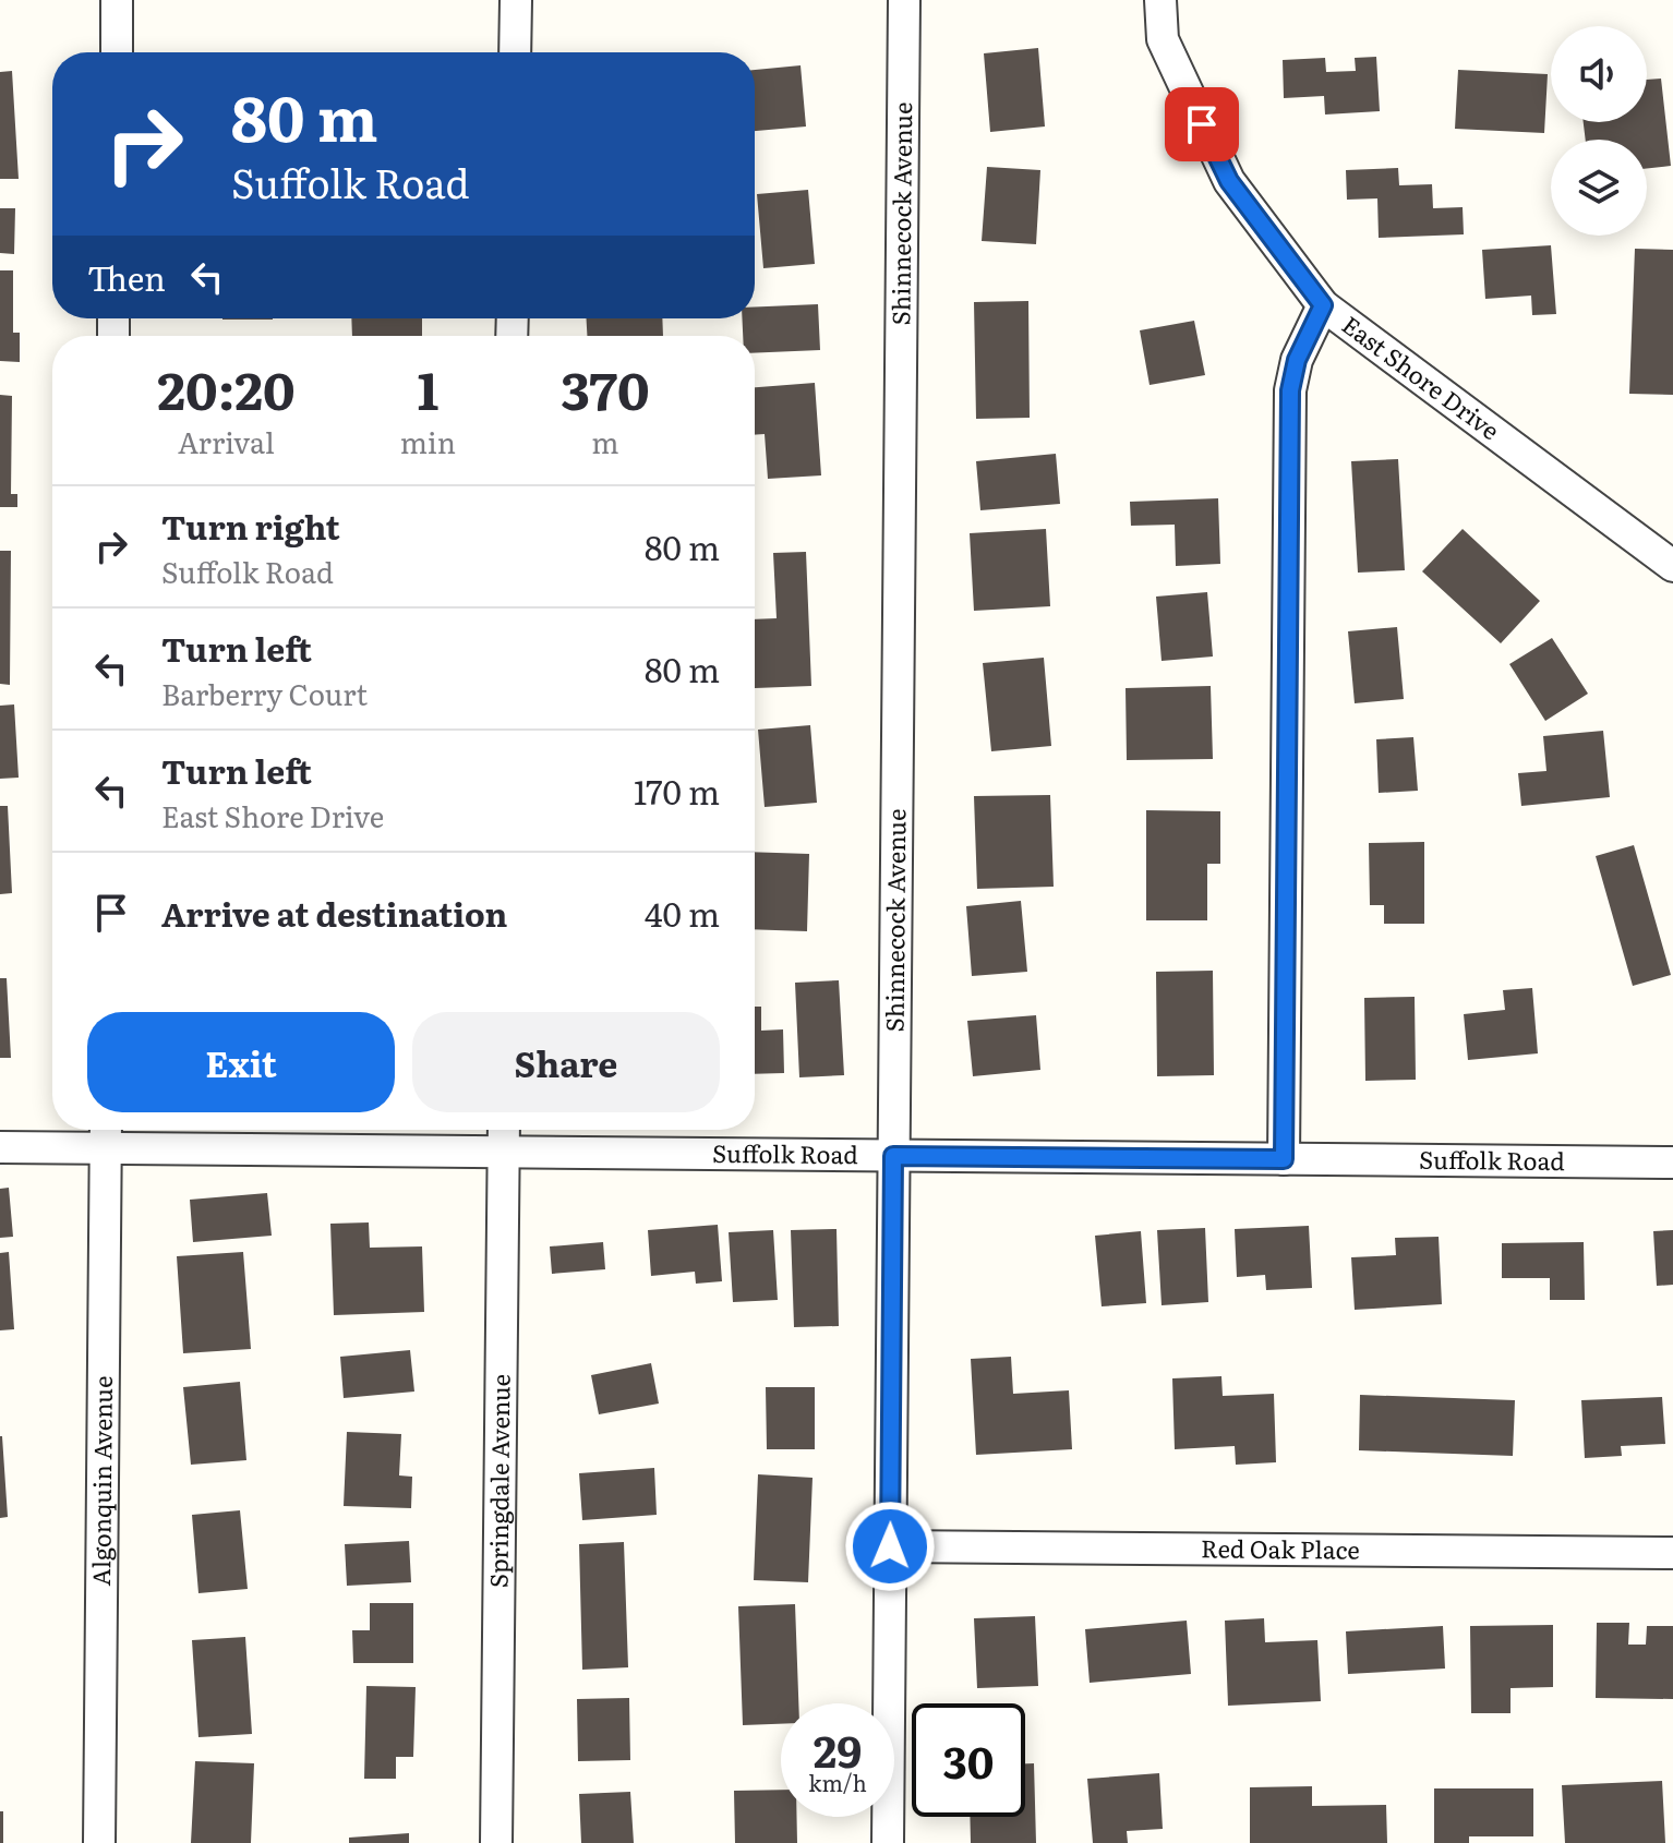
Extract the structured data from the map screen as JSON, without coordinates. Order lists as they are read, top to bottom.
{
  "streets": {
    "street": [
      "Shinnecock Avenue",
      "East Shore Drive",
      "Suffolk Road",
      "Algonquin Avenue",
      "Springdale Avenue",
      "Red Oak Place"
    ]
  },
  "crossings": [
    ["Shinnecock Avenue", "Suffolk Road"],
    ["Shinnecock Avenue", "Red Oak Place"],
    ["Suffolk Road", "Algonquin Avenue"],
    ["Suffolk Road", "Springdale Avenue"]
  ],
  "page": {
    "turn": ["80 m", "Suffolk Road"],
    "then": "Then",
    "eta": [
      "20:20",
      "Arrival",
      "1",
      "min",
      "370",
      "m"
    ],
    "list": [
      {
        "name": "Turn right",
        "note": "Suffolk Road",
        "value": "80 m"
      },
      {
        "name": "Turn left",
        "note": "Barberry Court",
        "value": "80 m"
      },
      {
        "name": "Turn left",
        "note": "East Shore Drive",
        "value": "170 m"
      },
      {
        "name": "Arrive at destination",
        "value": "40 m"
      }
    ],
    "buttons": ["Exit", "Share"],
    "speed": "29 km/h",
    "limit": "30"
  }
}
